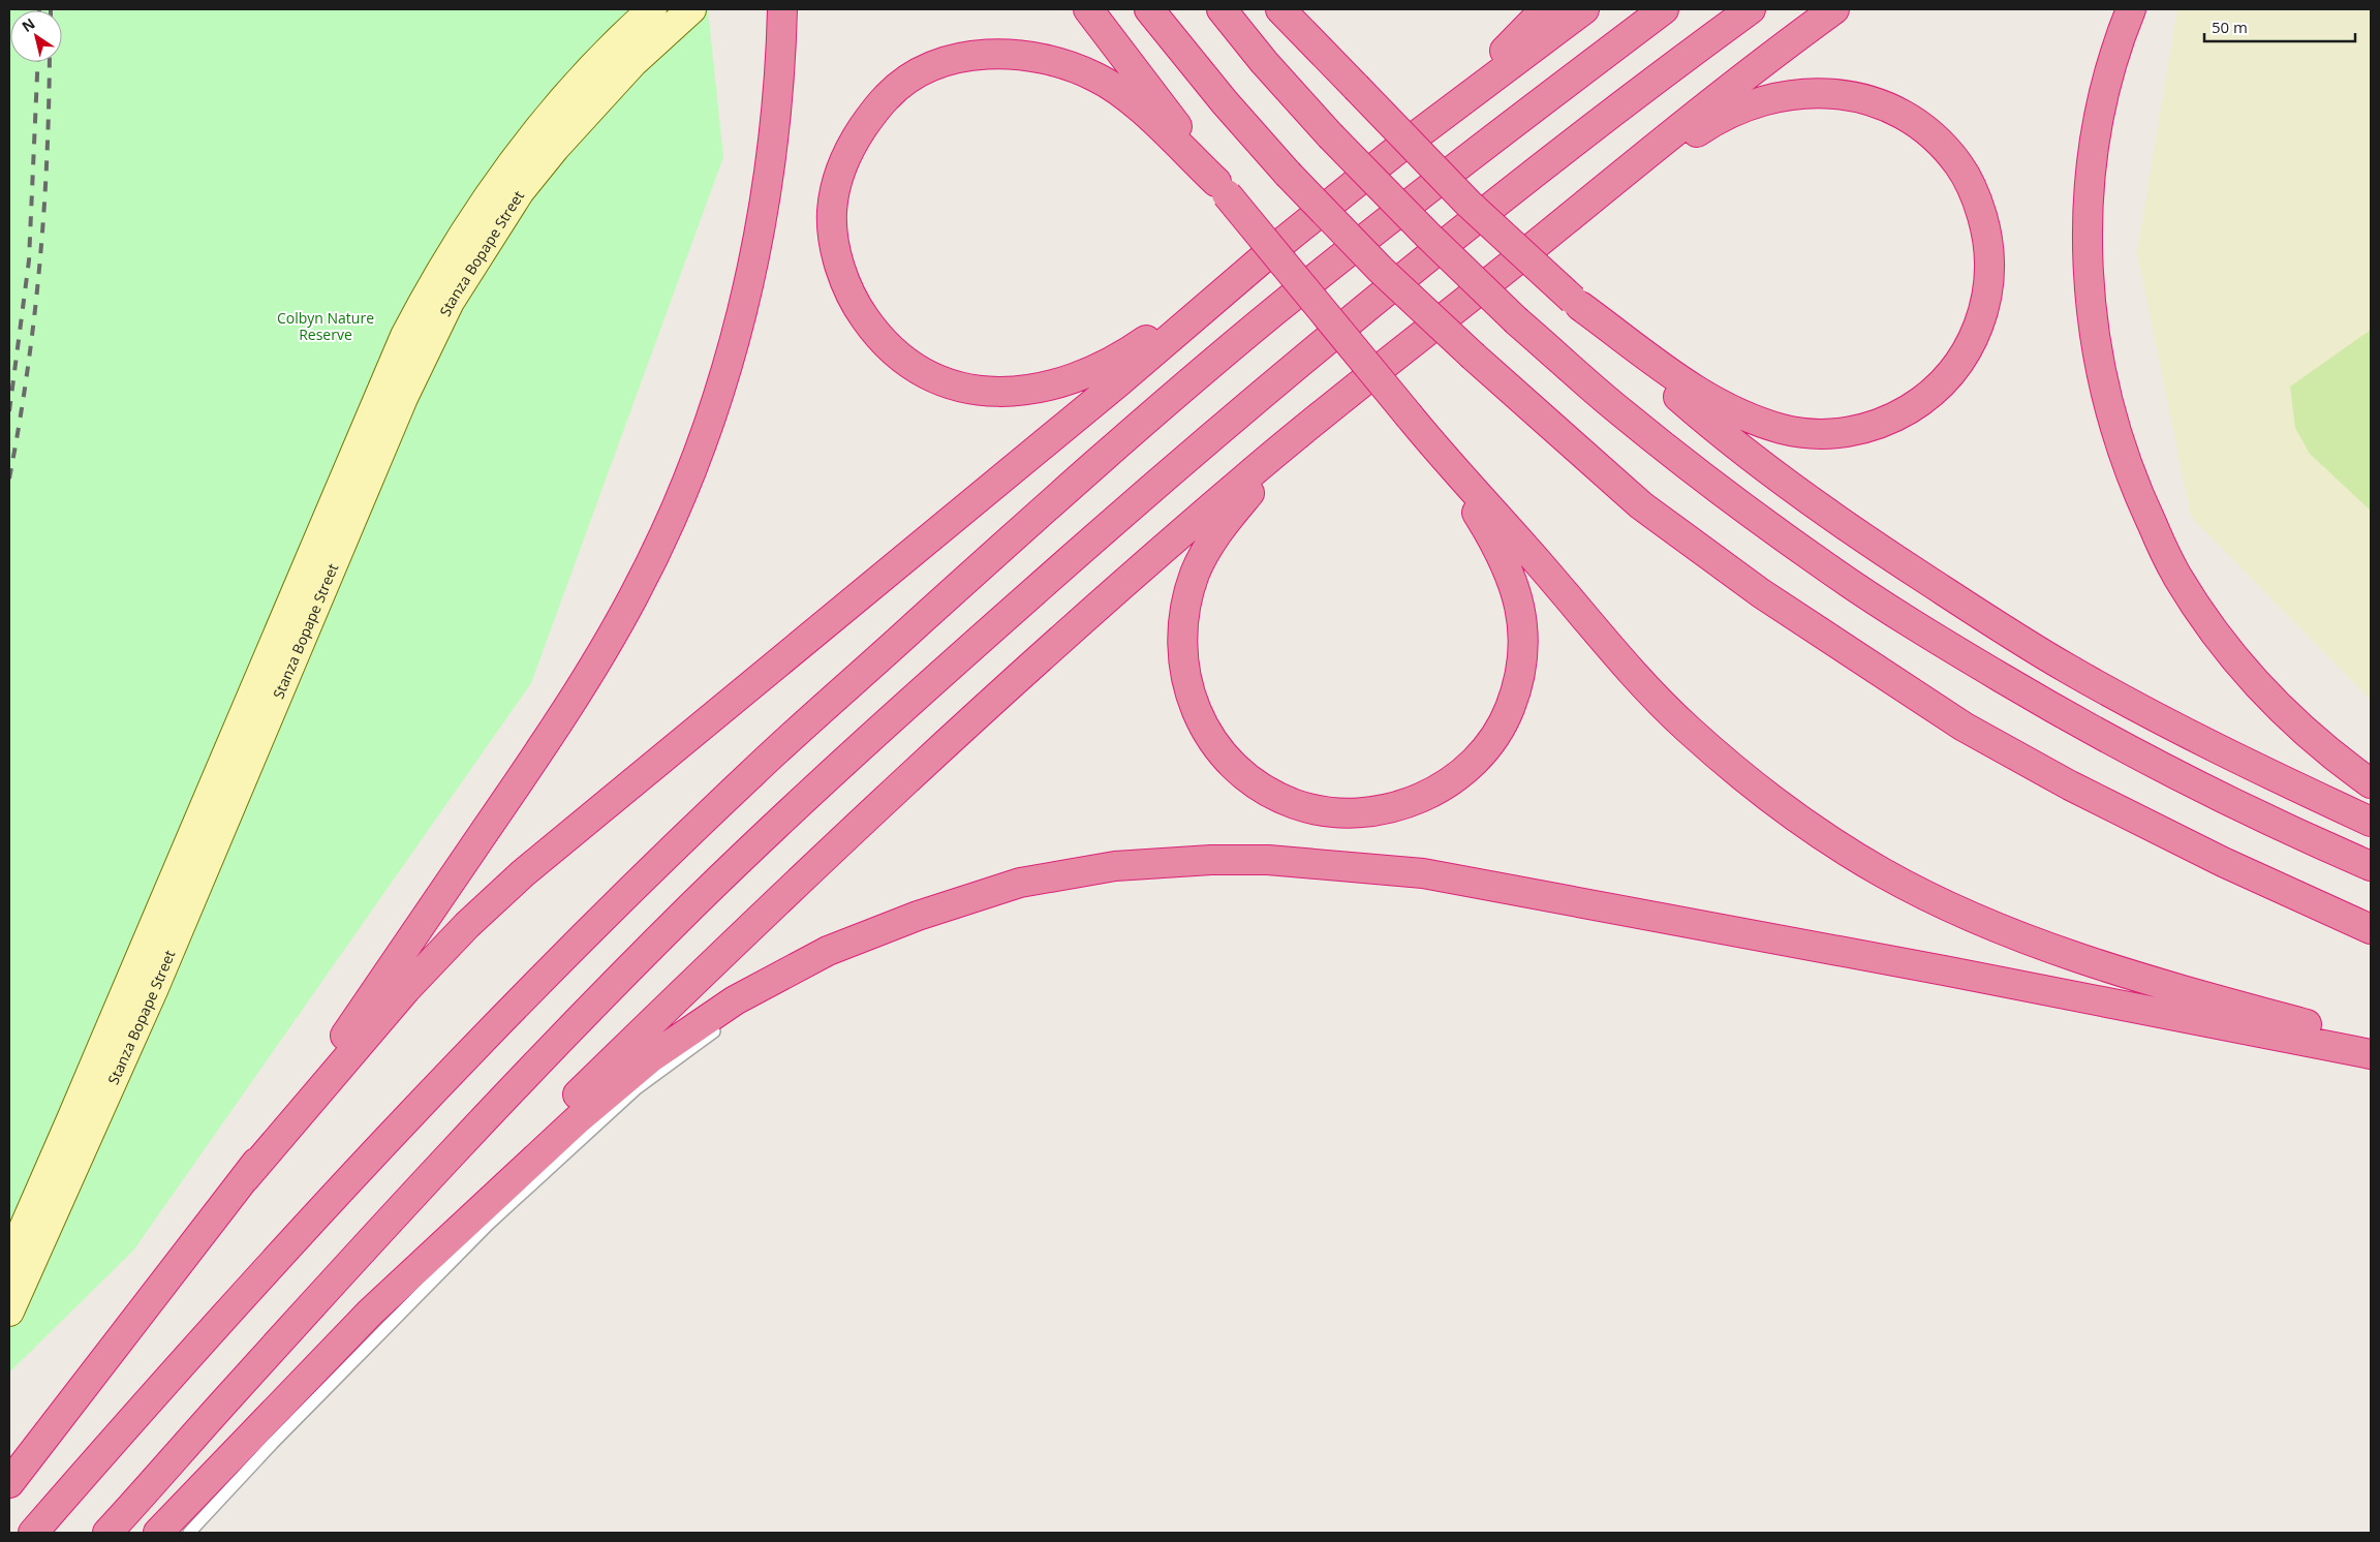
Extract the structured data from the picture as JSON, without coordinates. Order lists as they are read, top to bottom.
{
  "streets": {
    "main road": ["Stanza Bopape Street"]
  },
  "parks": ["Colbyn Nature Reserve"],
  "scale_bar": "50 m",
  "north": "top left"
}
